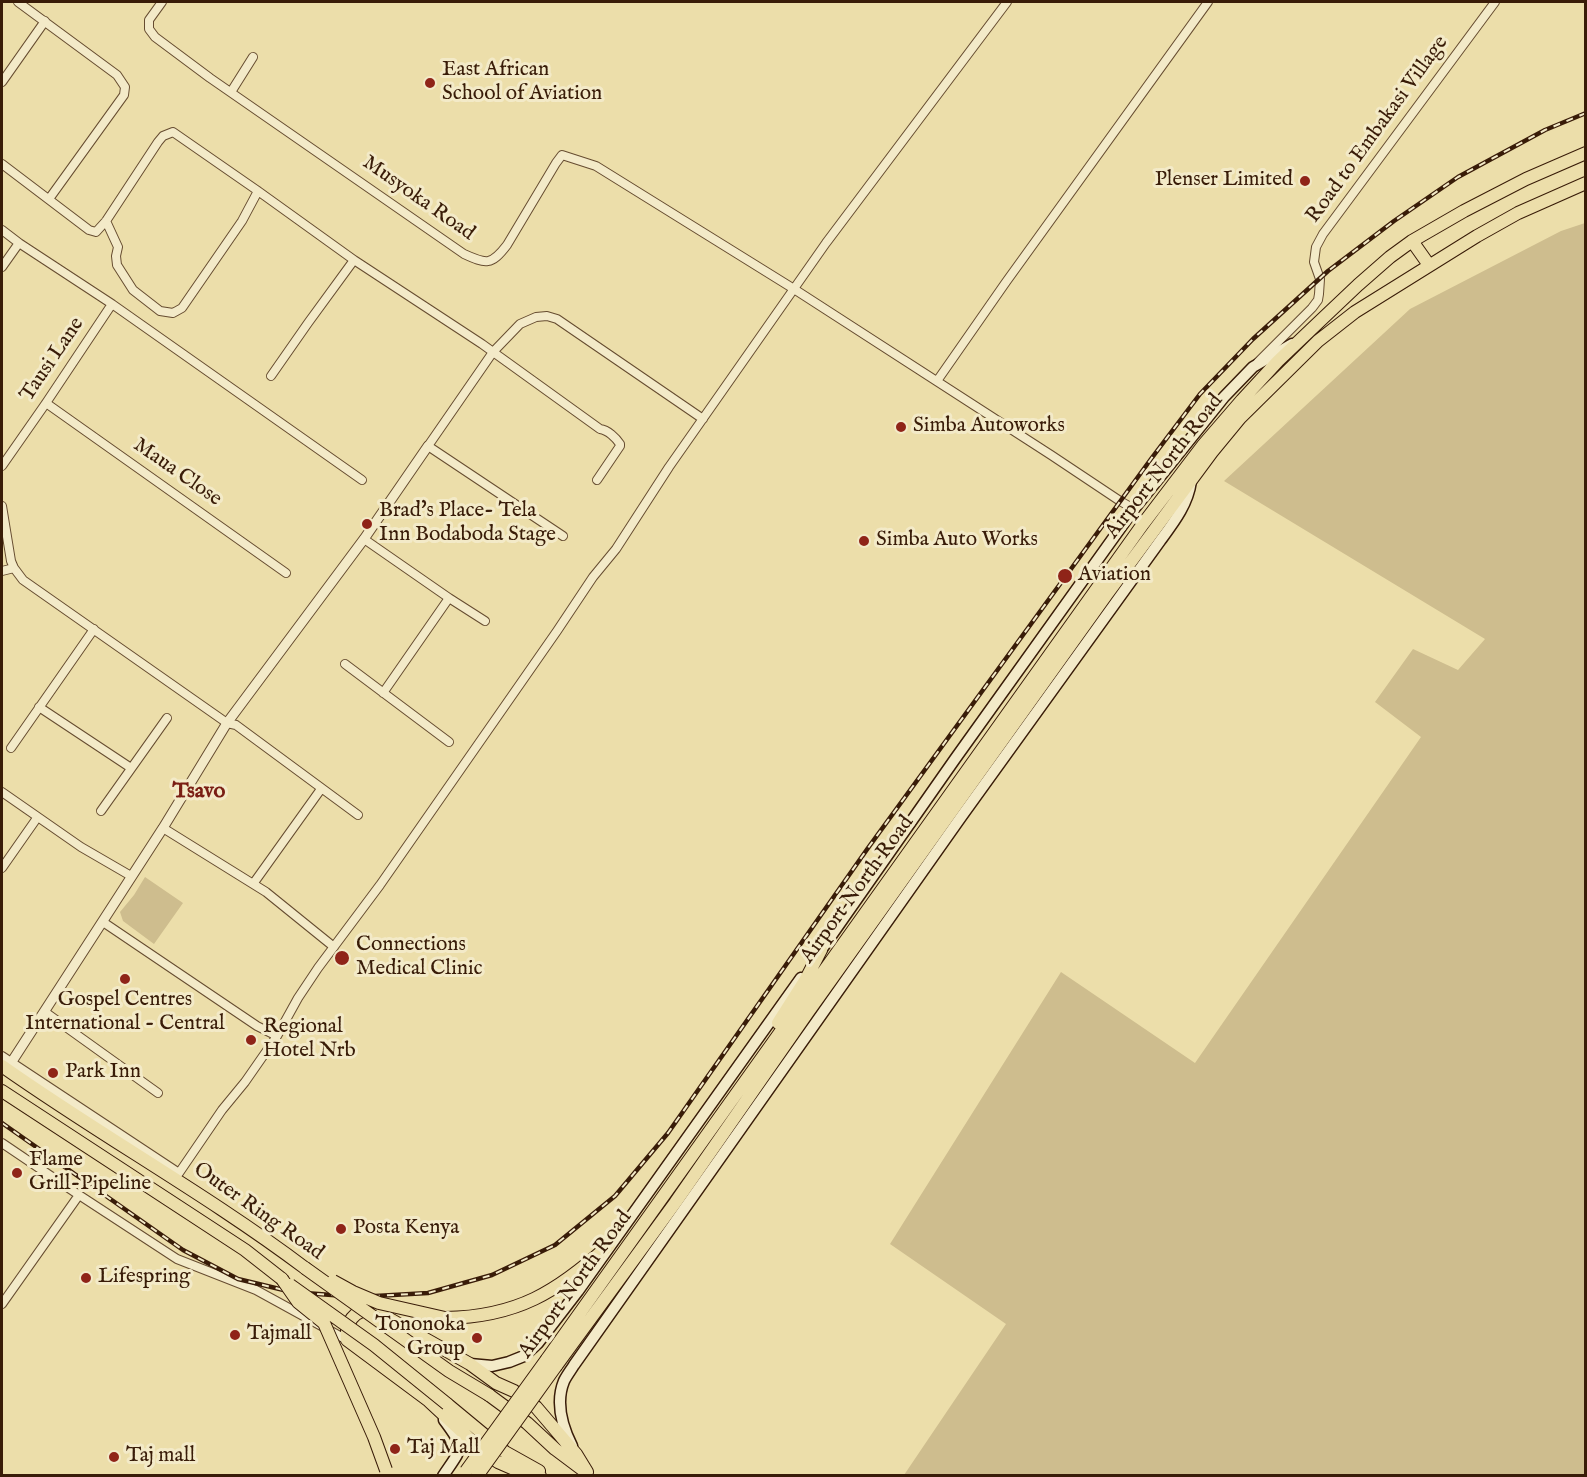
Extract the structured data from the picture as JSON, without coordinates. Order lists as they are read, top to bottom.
{
  "streets": {
    "main road": ["Airport North Road", "Outer Ring Road"],
    "street": [
      "Road to Embakasi Village",
      "Musyoka Road",
      "Tausi Lane",
      "Maua Close"
    ]
  },
  "crossings": [
    ["Road to Embakasi Village", "Airport North Road"],
    ["Tausi Lane", "Maua Close"]
  ],
  "districts": ["Tsavo"],
  "places": [
    "East African School of Aviation",
    "Plenser Limited",
    "Simba Autoworks",
    "Brad's Place- Tela Inn Bodaboda Stage",
    "Simba Auto Works",
    "Aviation",
    "Connections Medical Clinic",
    "Gospel Centres International - Central",
    "Regional Hotel Nrb",
    "Park Inn",
    "Flame Grill-Pipeline",
    "Posta Kenya",
    "Lifespring",
    "Tajmall",
    "Tononoka Group",
    "Taj Mall",
    "Taj mall"
  ]
}
